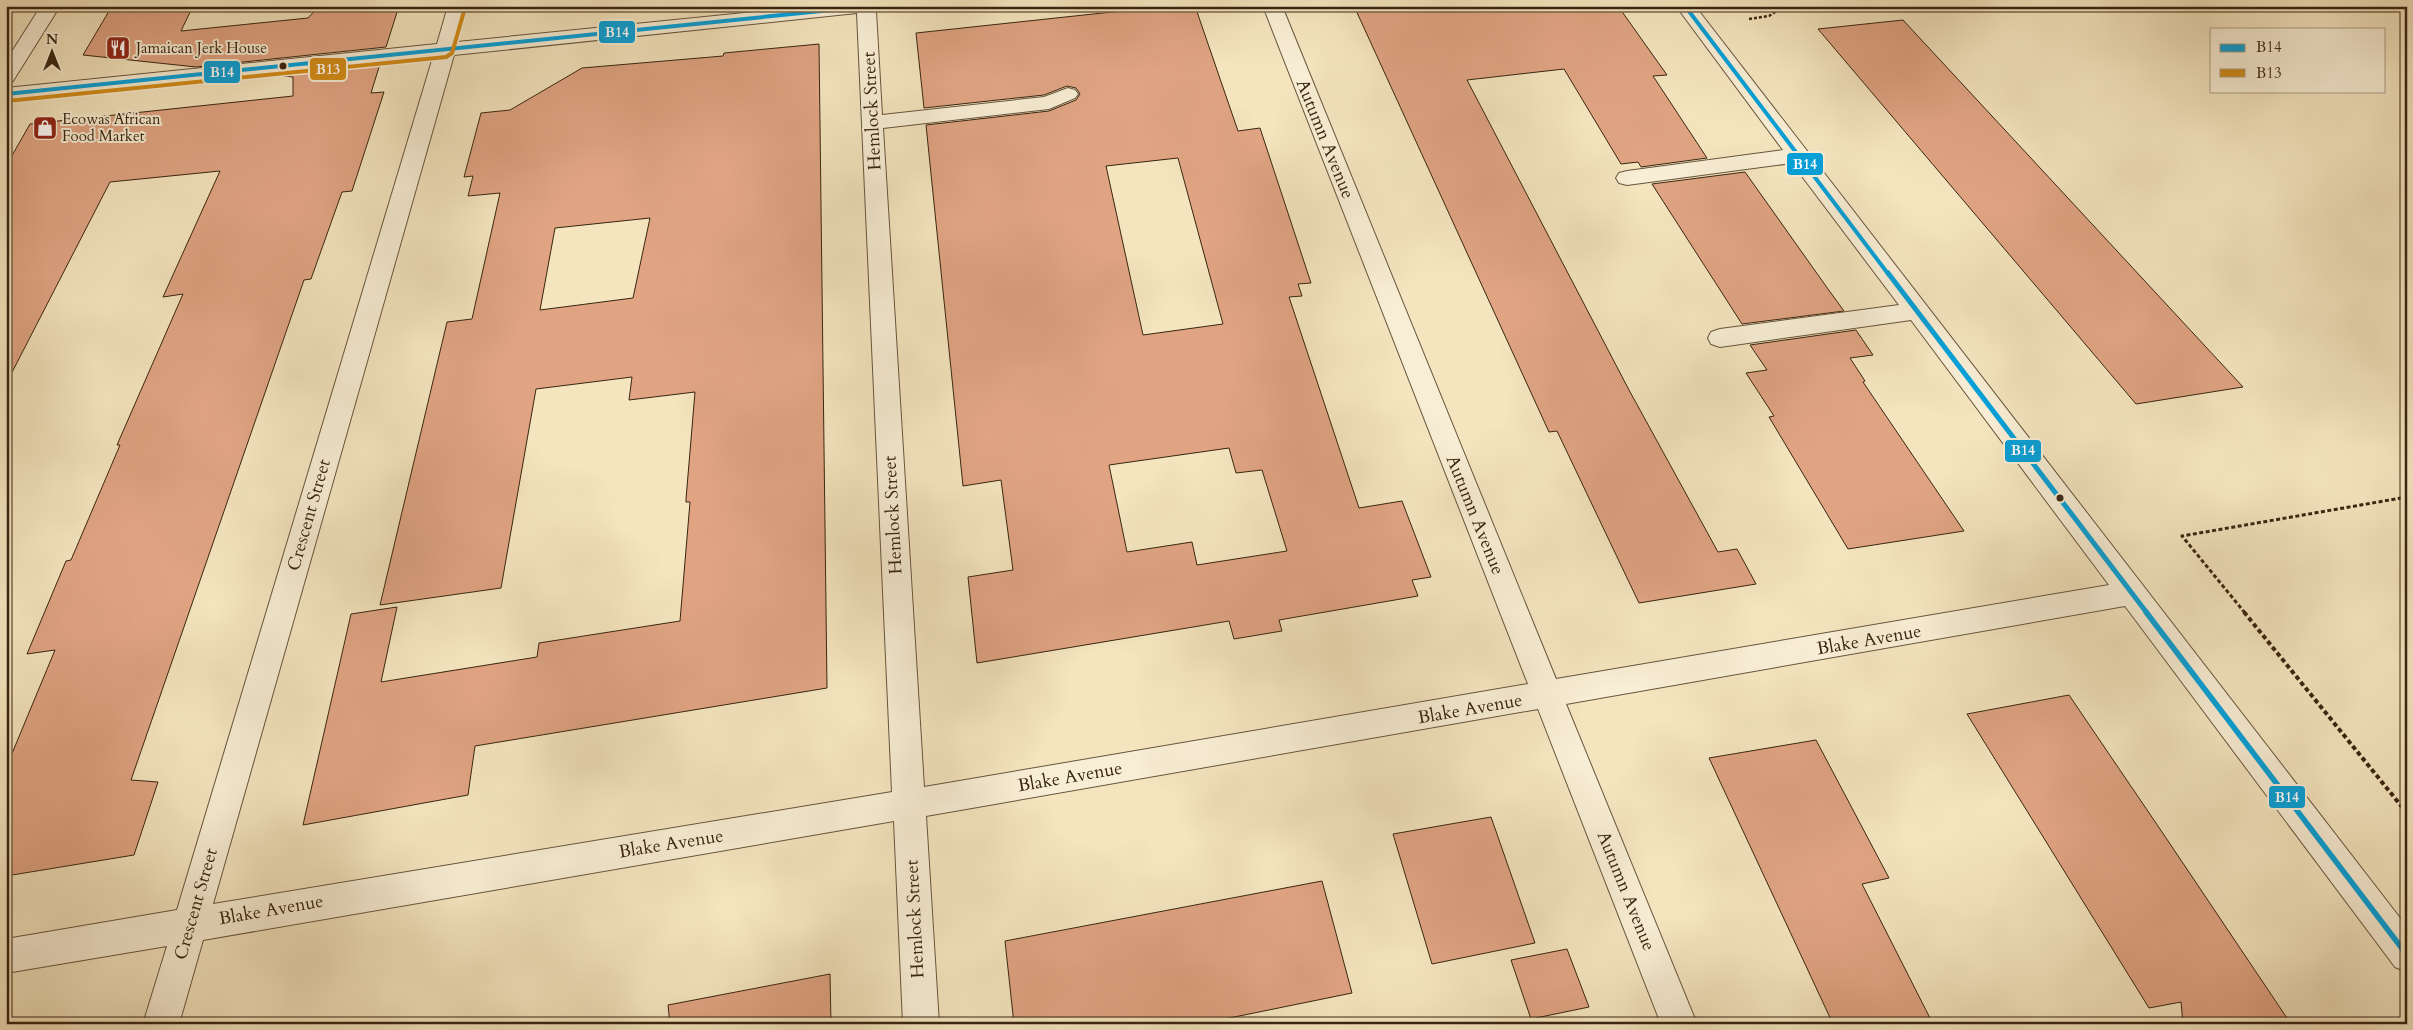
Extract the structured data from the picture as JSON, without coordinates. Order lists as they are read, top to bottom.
{
  "streets": {
    "street": [
      "Hemlock Street",
      "Autumn Avenue",
      "Crescent Street",
      "Blake Avenue"
    ]
  },
  "crossings": [
    ["Hemlock Street", "Blake Avenue"],
    ["Autumn Avenue", "Blake Avenue"],
    ["Crescent Street", "Blake Avenue"]
  ],
  "places": {
    "restaurant": ["Jamaican Jerk House"],
    "shop": ["Ecowas African Food Market"]
  },
  "lines": ["transit line B14", "transit line B13"],
  "legend": ["B14", "B13"],
  "north": "top"
}
